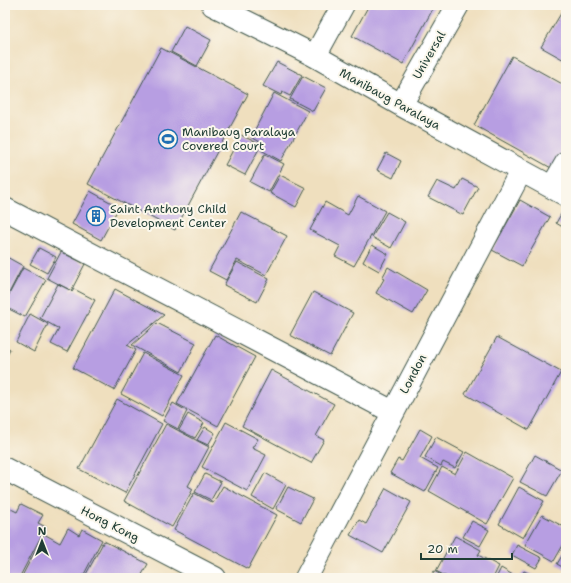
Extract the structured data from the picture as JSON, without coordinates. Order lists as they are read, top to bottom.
{
  "streets": {
    "street": [
      "Universal",
      "Manibaug Paralaya",
      "London",
      "Hong Kong"
    ]
  },
  "crossings": [
    ["Universal", "Manibaug Paralaya"],
    ["Manibaug Paralaya", "London"]
  ],
  "places": {
    "sports": ["Manibaug Paralaya Covered Court"],
    "building": ["Saint Anthony Child Development Center"]
  },
  "scale_bar": "20 m",
  "north": "top"
}
